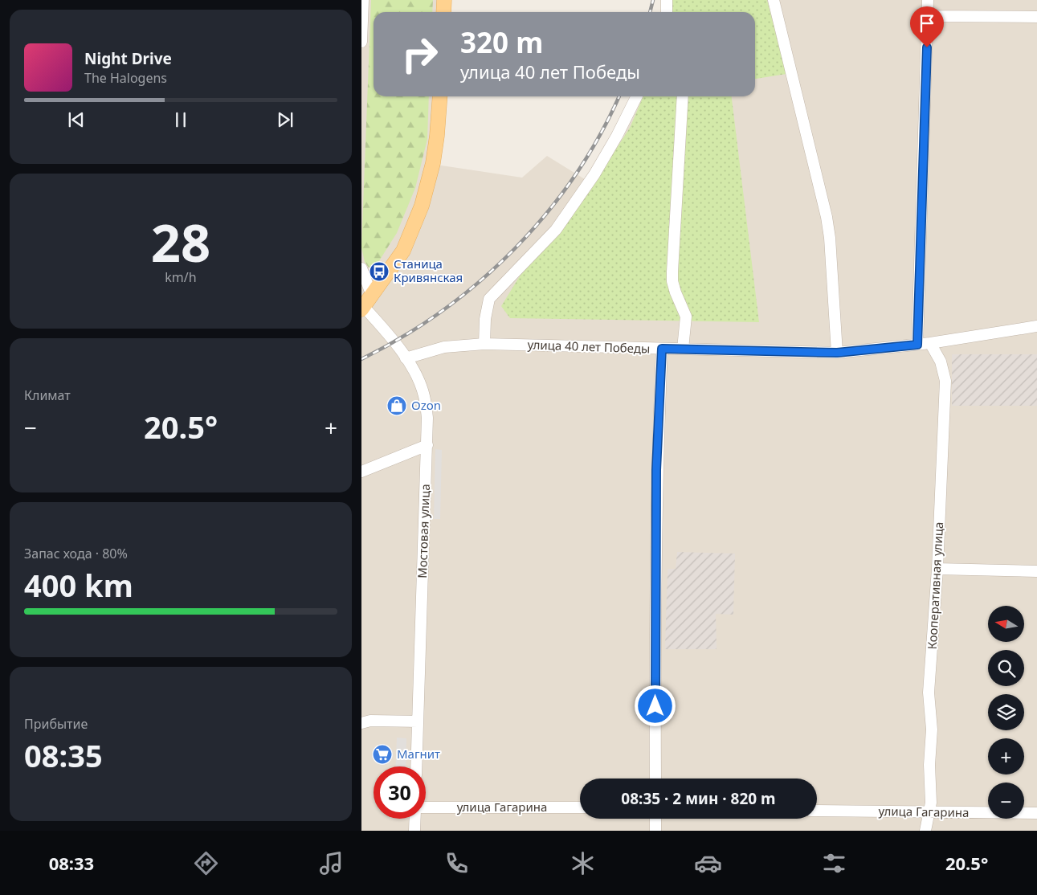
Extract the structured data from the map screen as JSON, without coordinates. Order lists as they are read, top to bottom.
{
  "streets": {
    "street": [
      "улица 40 лет Победы",
      "Мостовая улица",
      "Кооперативная улица",
      "улица Гагарина"
    ]
  },
  "crossings": [
    ["улица 40 лет Победы", "Мостовая улица"],
    ["улица 40 лет Победы", "Кооперативная улица"],
    ["Кооперативная улица", "улица Гагарина"]
  ],
  "places": {
    "bus stop": ["Станица Кривянская"],
    "shop": ["Ozon"],
    "supermarket": ["Магнит"]
  },
  "north": "left",
  "page": {
    "turn": ["320 m", "улица 40 лет Победы"],
    "song": ["Night Drive", "The Halogens"],
    "tile": [
      ["28", "km/h"],
      "Климат",
      ["Запас хода · 80%", "400 km"],
      ["Прибытие", "08:35"]
    ],
    "heat": ["−", "20.5°", "+"],
    "map_buttons": ["+", "−"],
    "limit": "30",
    "trip": "08:35 · 2 мин · 820 m",
    "tabs": ["08:33", "20.5°"]
  }
}
